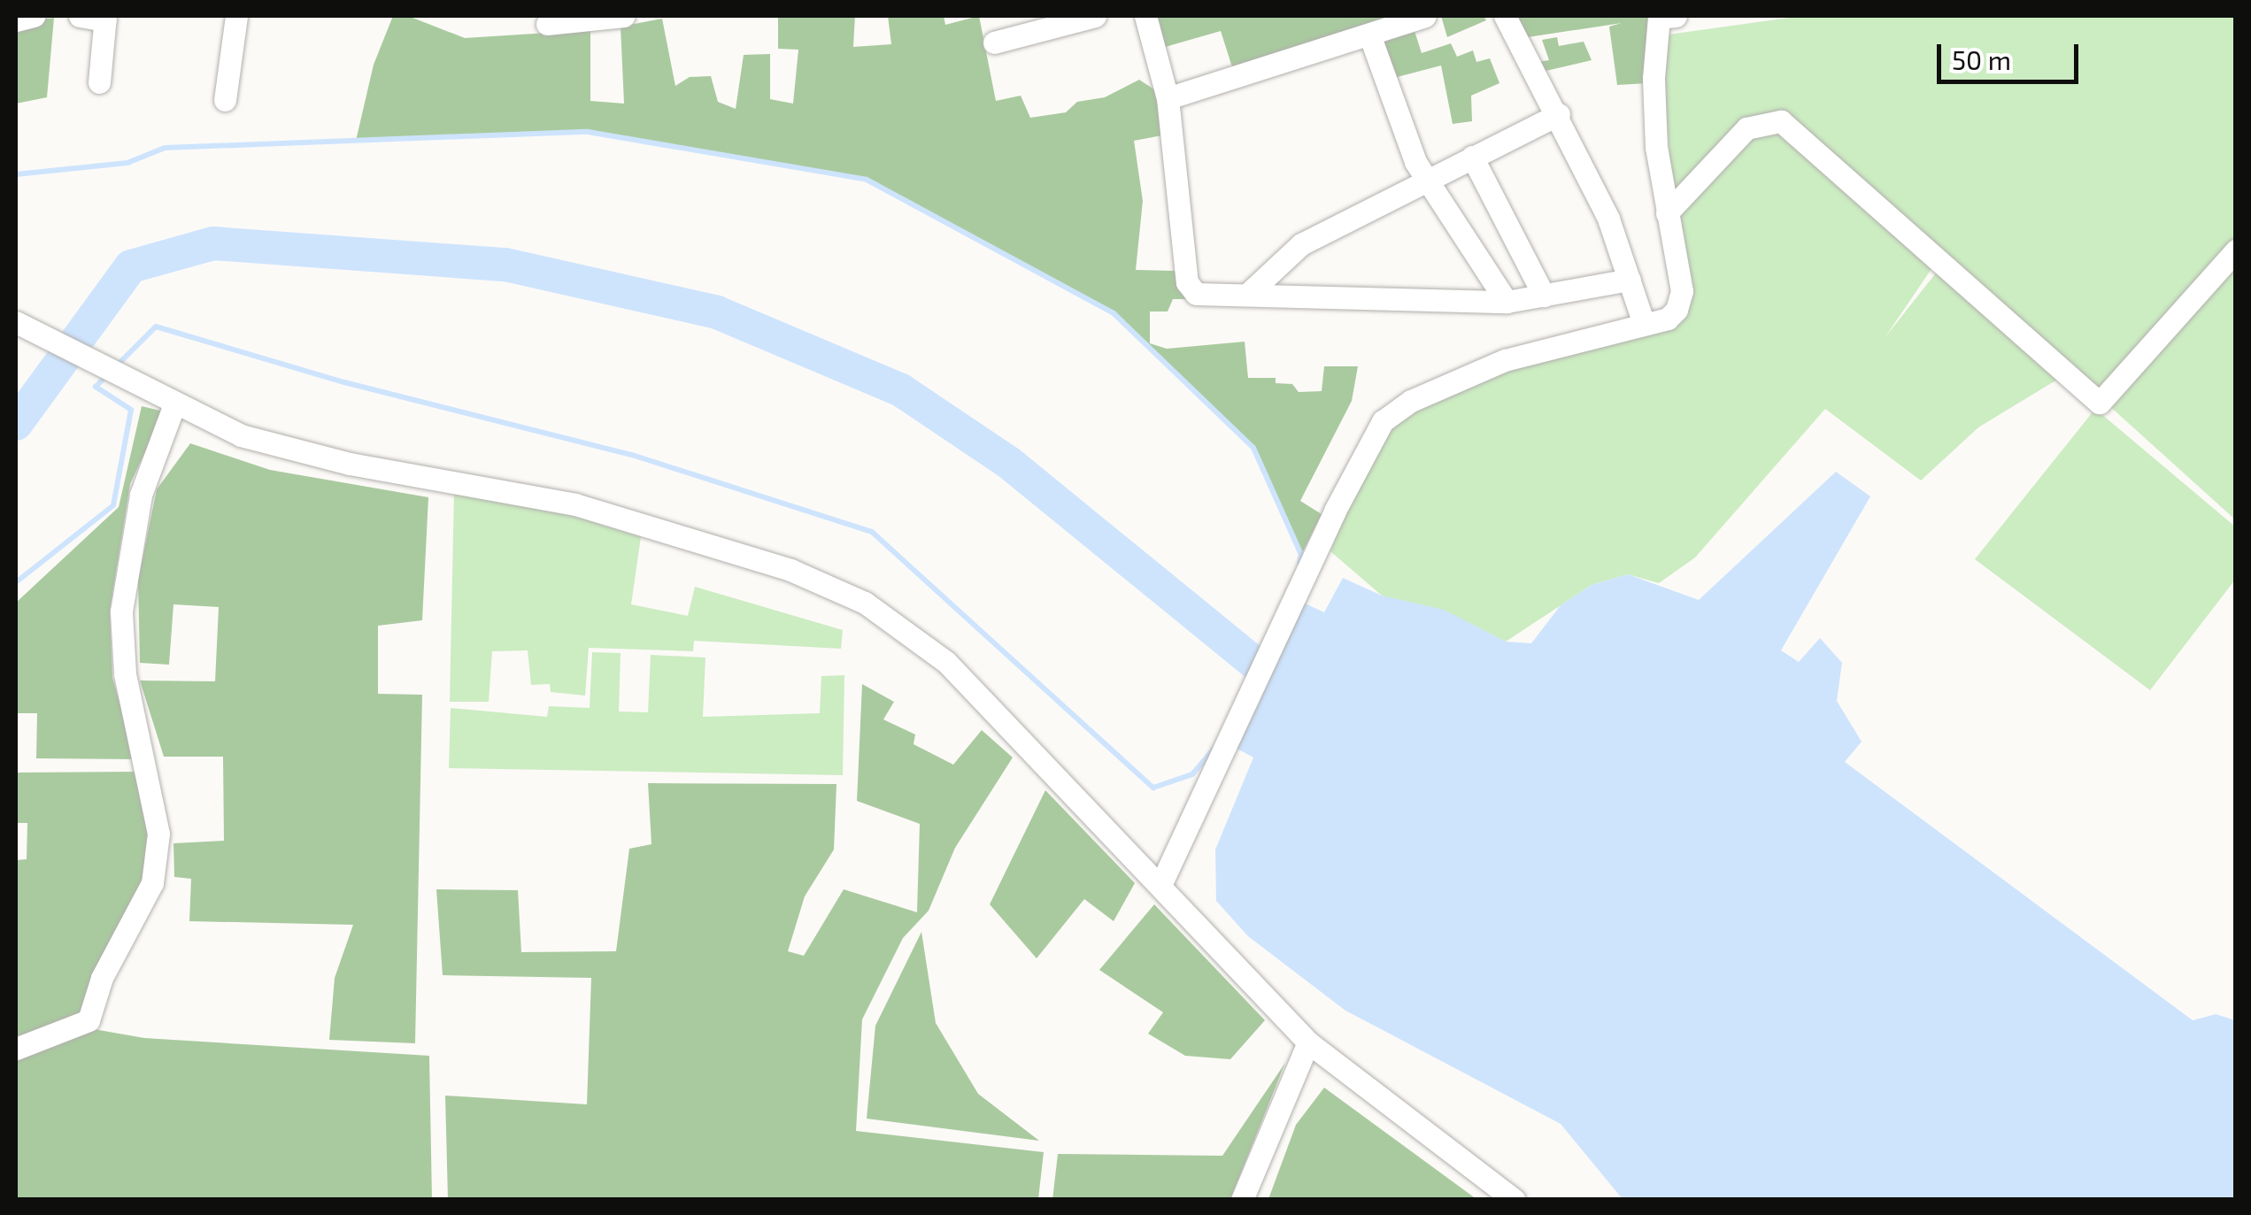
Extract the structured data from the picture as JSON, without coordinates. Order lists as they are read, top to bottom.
{
  "scale_bar": "50 m"
}
